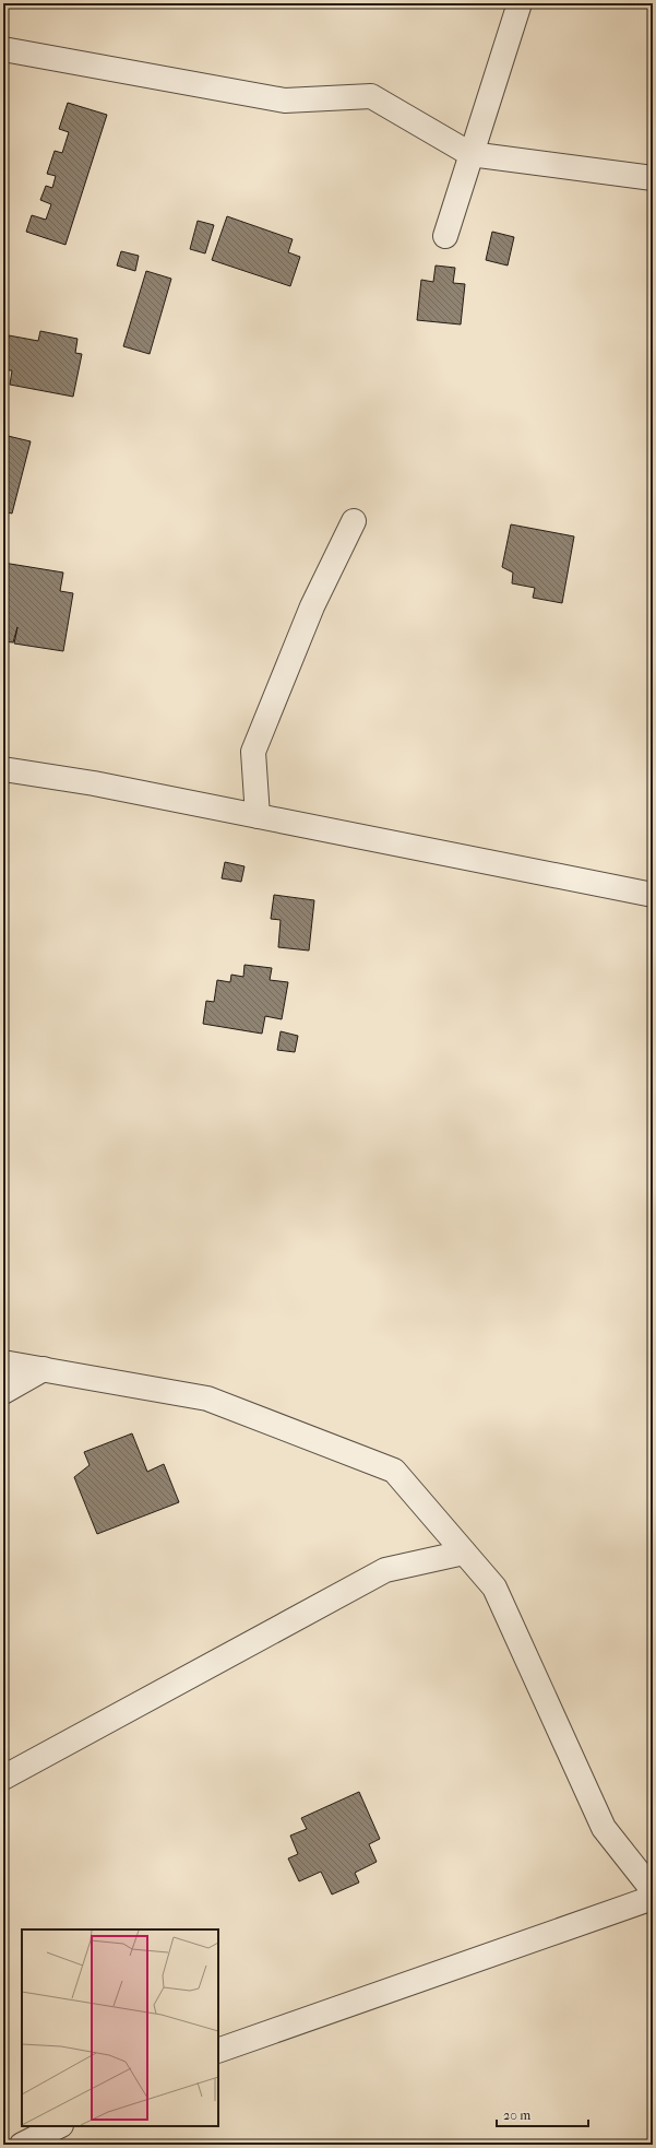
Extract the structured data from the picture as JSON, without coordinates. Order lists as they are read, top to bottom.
{
  "scale_bar": "20 m"
}
